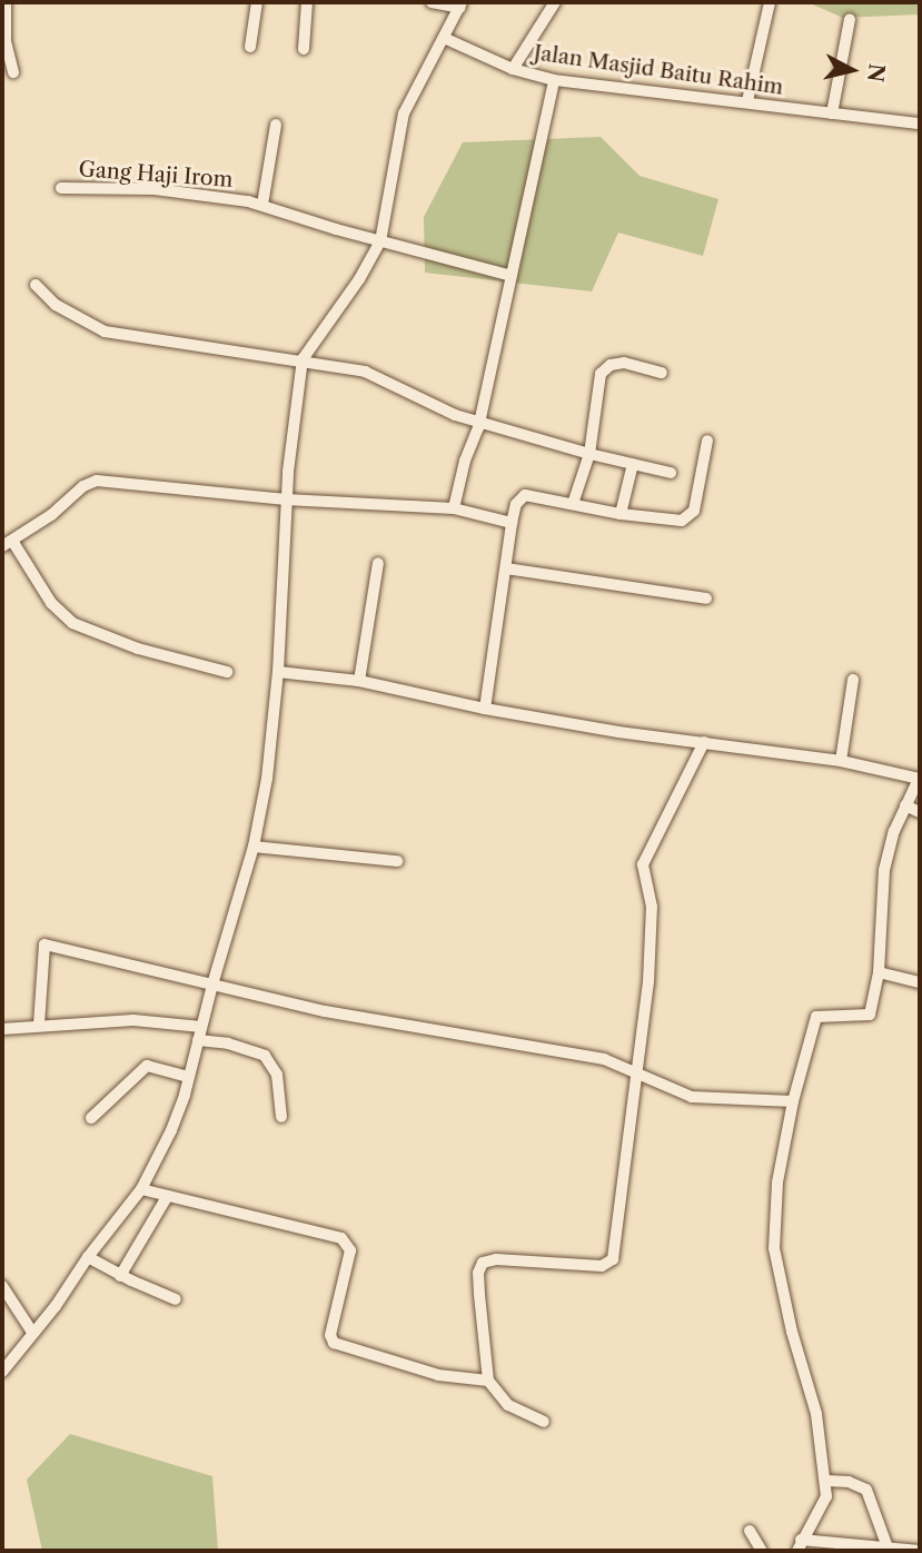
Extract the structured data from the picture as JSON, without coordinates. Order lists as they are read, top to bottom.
{
  "streets": {
    "street": ["Jalan Masjid Baitu Rahim", "Gang Haji Irom"]
  },
  "north": "right"
}
